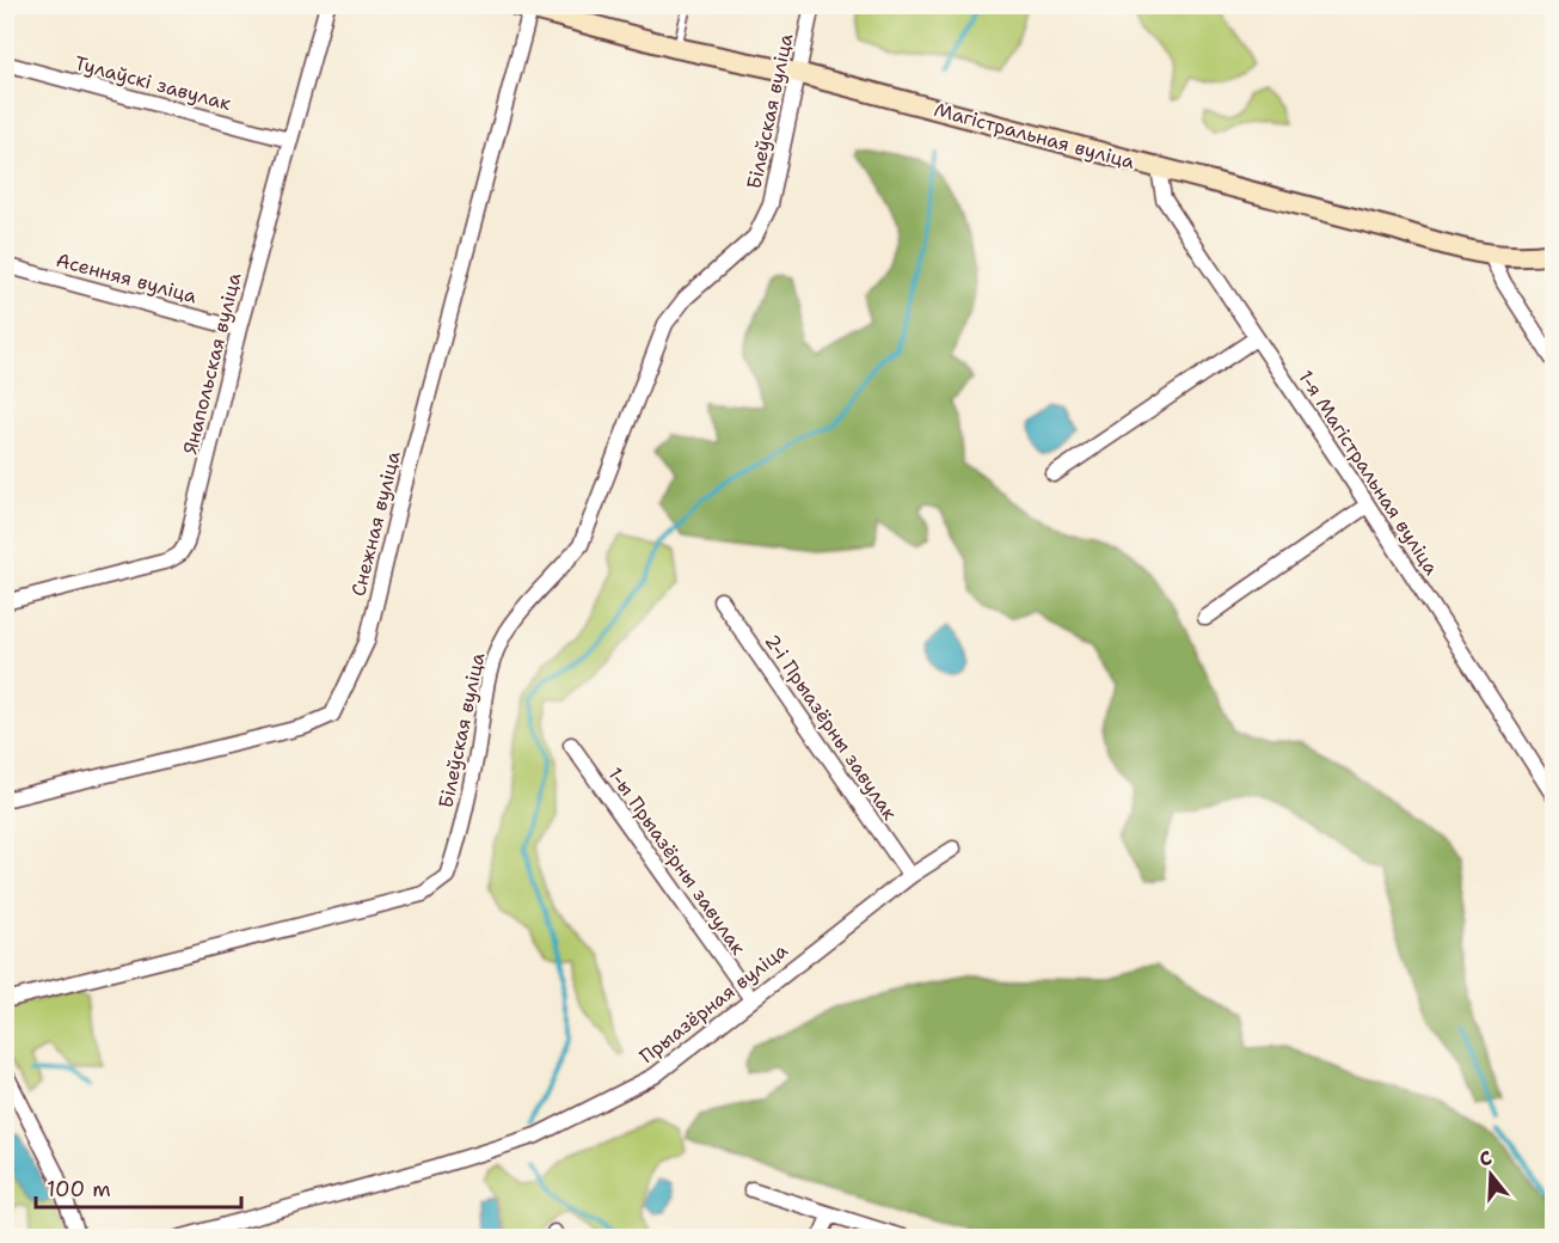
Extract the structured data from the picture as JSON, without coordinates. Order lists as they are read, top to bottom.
{
  "streets": {
    "street": [
      "Тулаўскі завулак",
      "Білеўская вуліца",
      "Магістральная вуліца",
      "Асенняя вуліца",
      "Янапольская вуліца",
      "1-я Магістральная вуліца",
      "Снежная вуліца",
      "2-і Прыазёрны завулак",
      "1-ы Прыазёрны завулак",
      "Прыазёрная вуліца"
    ]
  },
  "crossings": [
    ["Тулаўскі завулак", "Янапольская вуліца"],
    ["Білеўская вуліца", "Магістральная вуліца"],
    ["Магістральная вуліца", "1-я Магістральная вуліца"],
    ["Магістральная вуліца", "Снежная вуліца"],
    ["Асенняя вуліца", "Янапольская вуліца"],
    ["2-і Прыазёрны завулак", "Прыазёрная вуліца"],
    ["1-ы Прыазёрны завулак", "Прыазёрная вуліца"]
  ],
  "scale_bar": "100 m",
  "north": "top"
}
